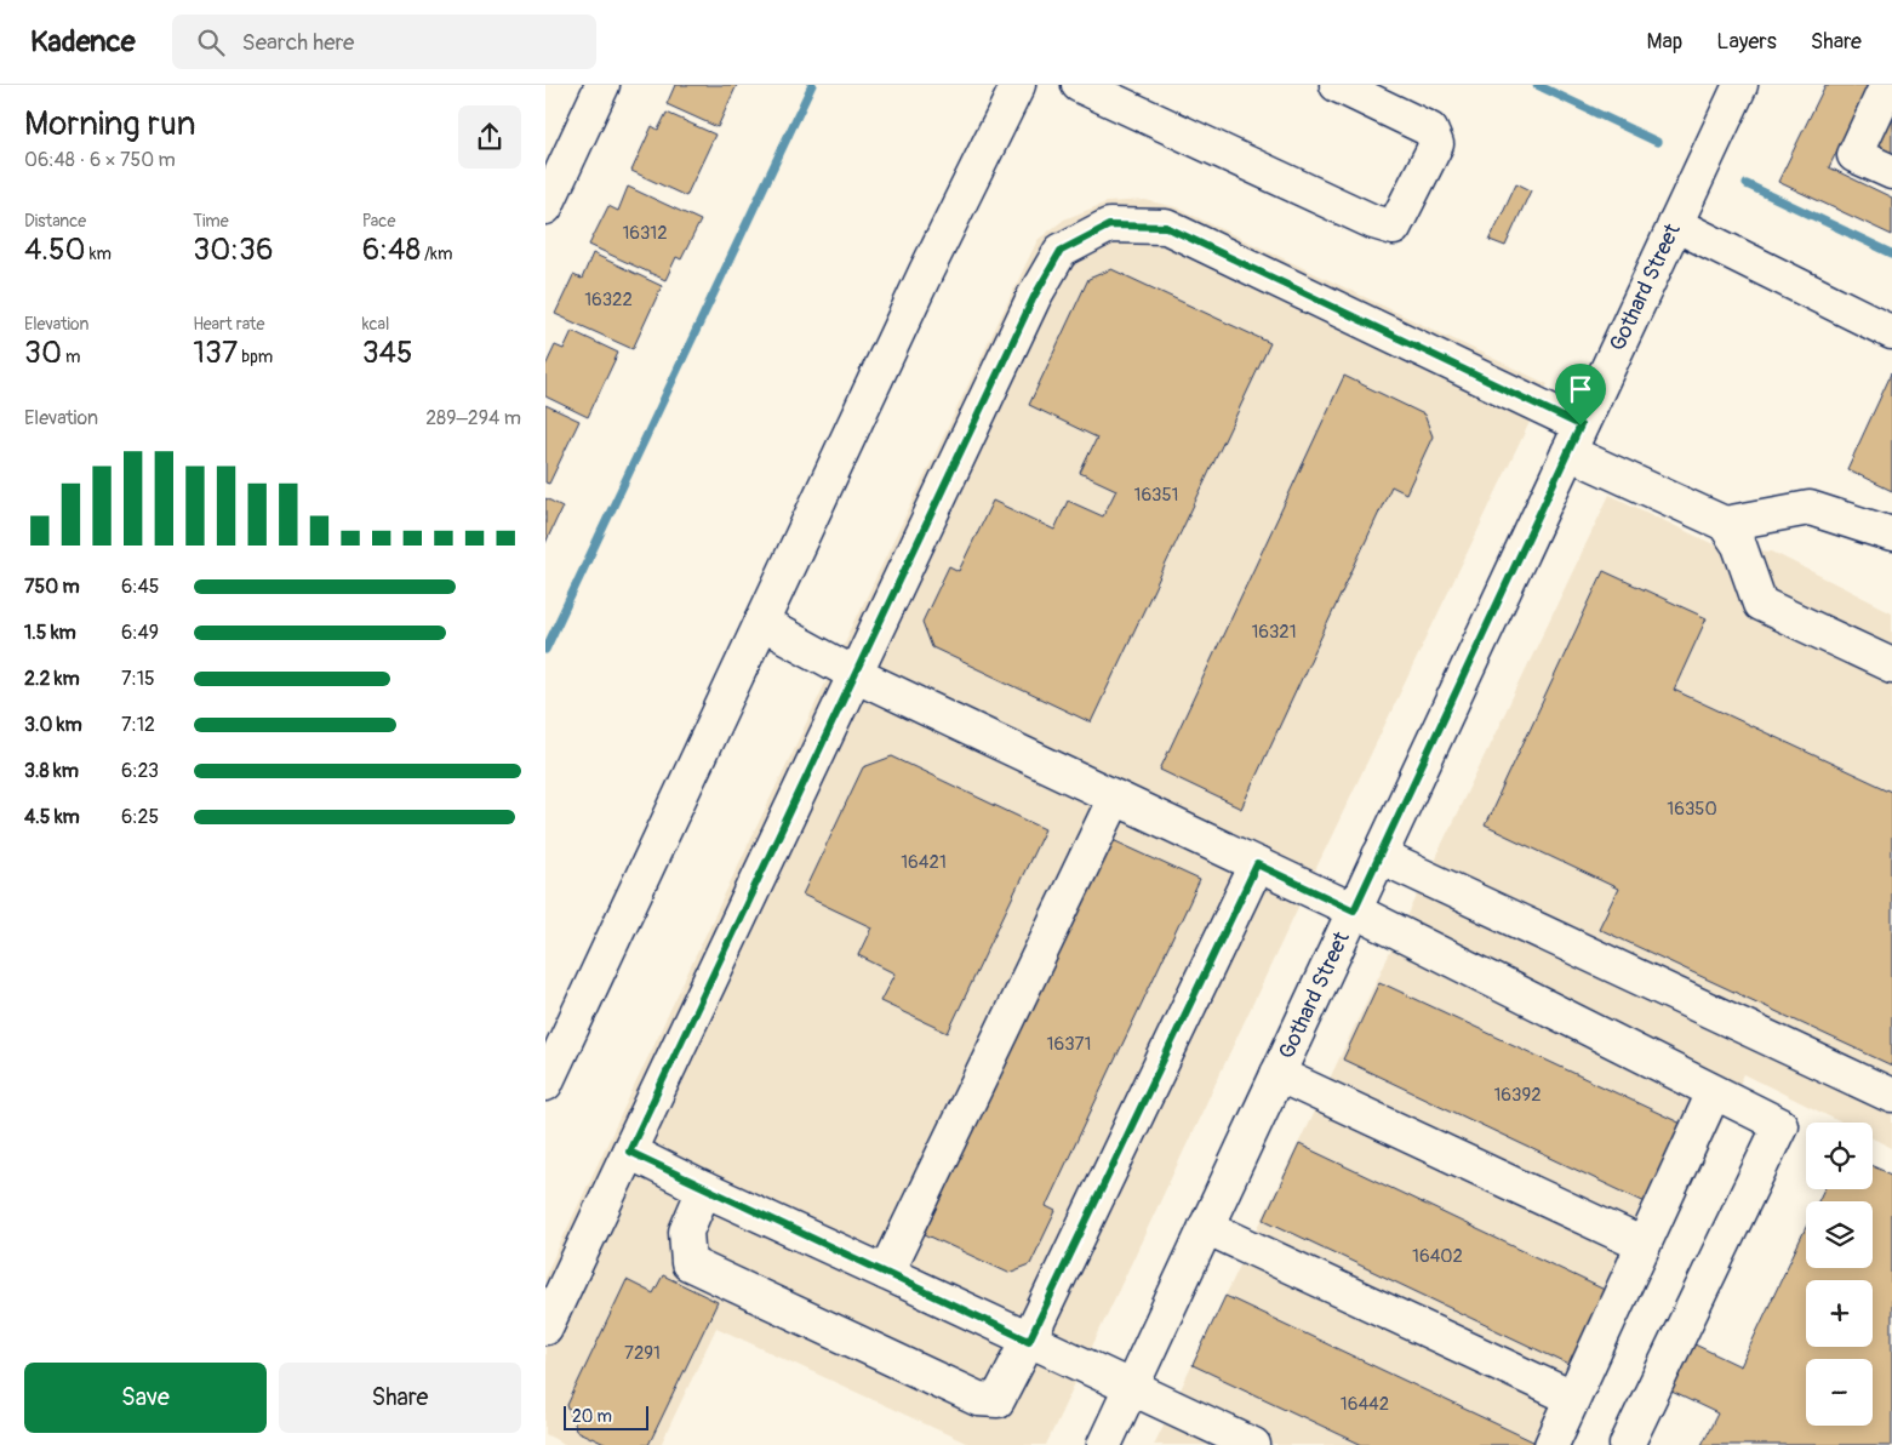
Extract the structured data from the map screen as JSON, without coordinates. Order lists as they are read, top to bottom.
{
  "streets": {
    "street": ["Gothard Street"]
  },
  "house_numbers": [
    "16312",
    "16322",
    "16351",
    "16321",
    "16350",
    "16421",
    "16371",
    "16392",
    "16402",
    "7291",
    "16442"
  ],
  "scale_bar": "20 m",
  "page": {
    "header": "Kadence",
    "search": "Search here",
    "nav": ["Map", "Layers", "Share"],
    "heading": ["Morning run", "06:48 · 6 × 750 m"],
    "stats": [
      ["Distance", "4.50 km"],
      ["Time", "30:36"],
      ["Pace", "6:48 /km"],
      ["Elevation", "30 m"],
      ["Heart rate", "137 bpm"],
      ["kcal", "345"]
    ],
    "chart": ["Elevation", "289–294 m"],
    "list": [
      {
        "name": "750 m",
        "note": "6:45"
      },
      {
        "name": "1.5 km",
        "note": "6:49"
      },
      {
        "name": "2.2 km",
        "note": "7:15"
      },
      {
        "name": "3.0 km",
        "note": "7:12"
      },
      {
        "name": "3.8 km",
        "note": "6:23"
      },
      {
        "name": "4.5 km",
        "note": "6:25"
      }
    ],
    "map_buttons": ["+", "−"],
    "buttons": ["Save", "Share"],
    "scale": "20 m"
  }
}
